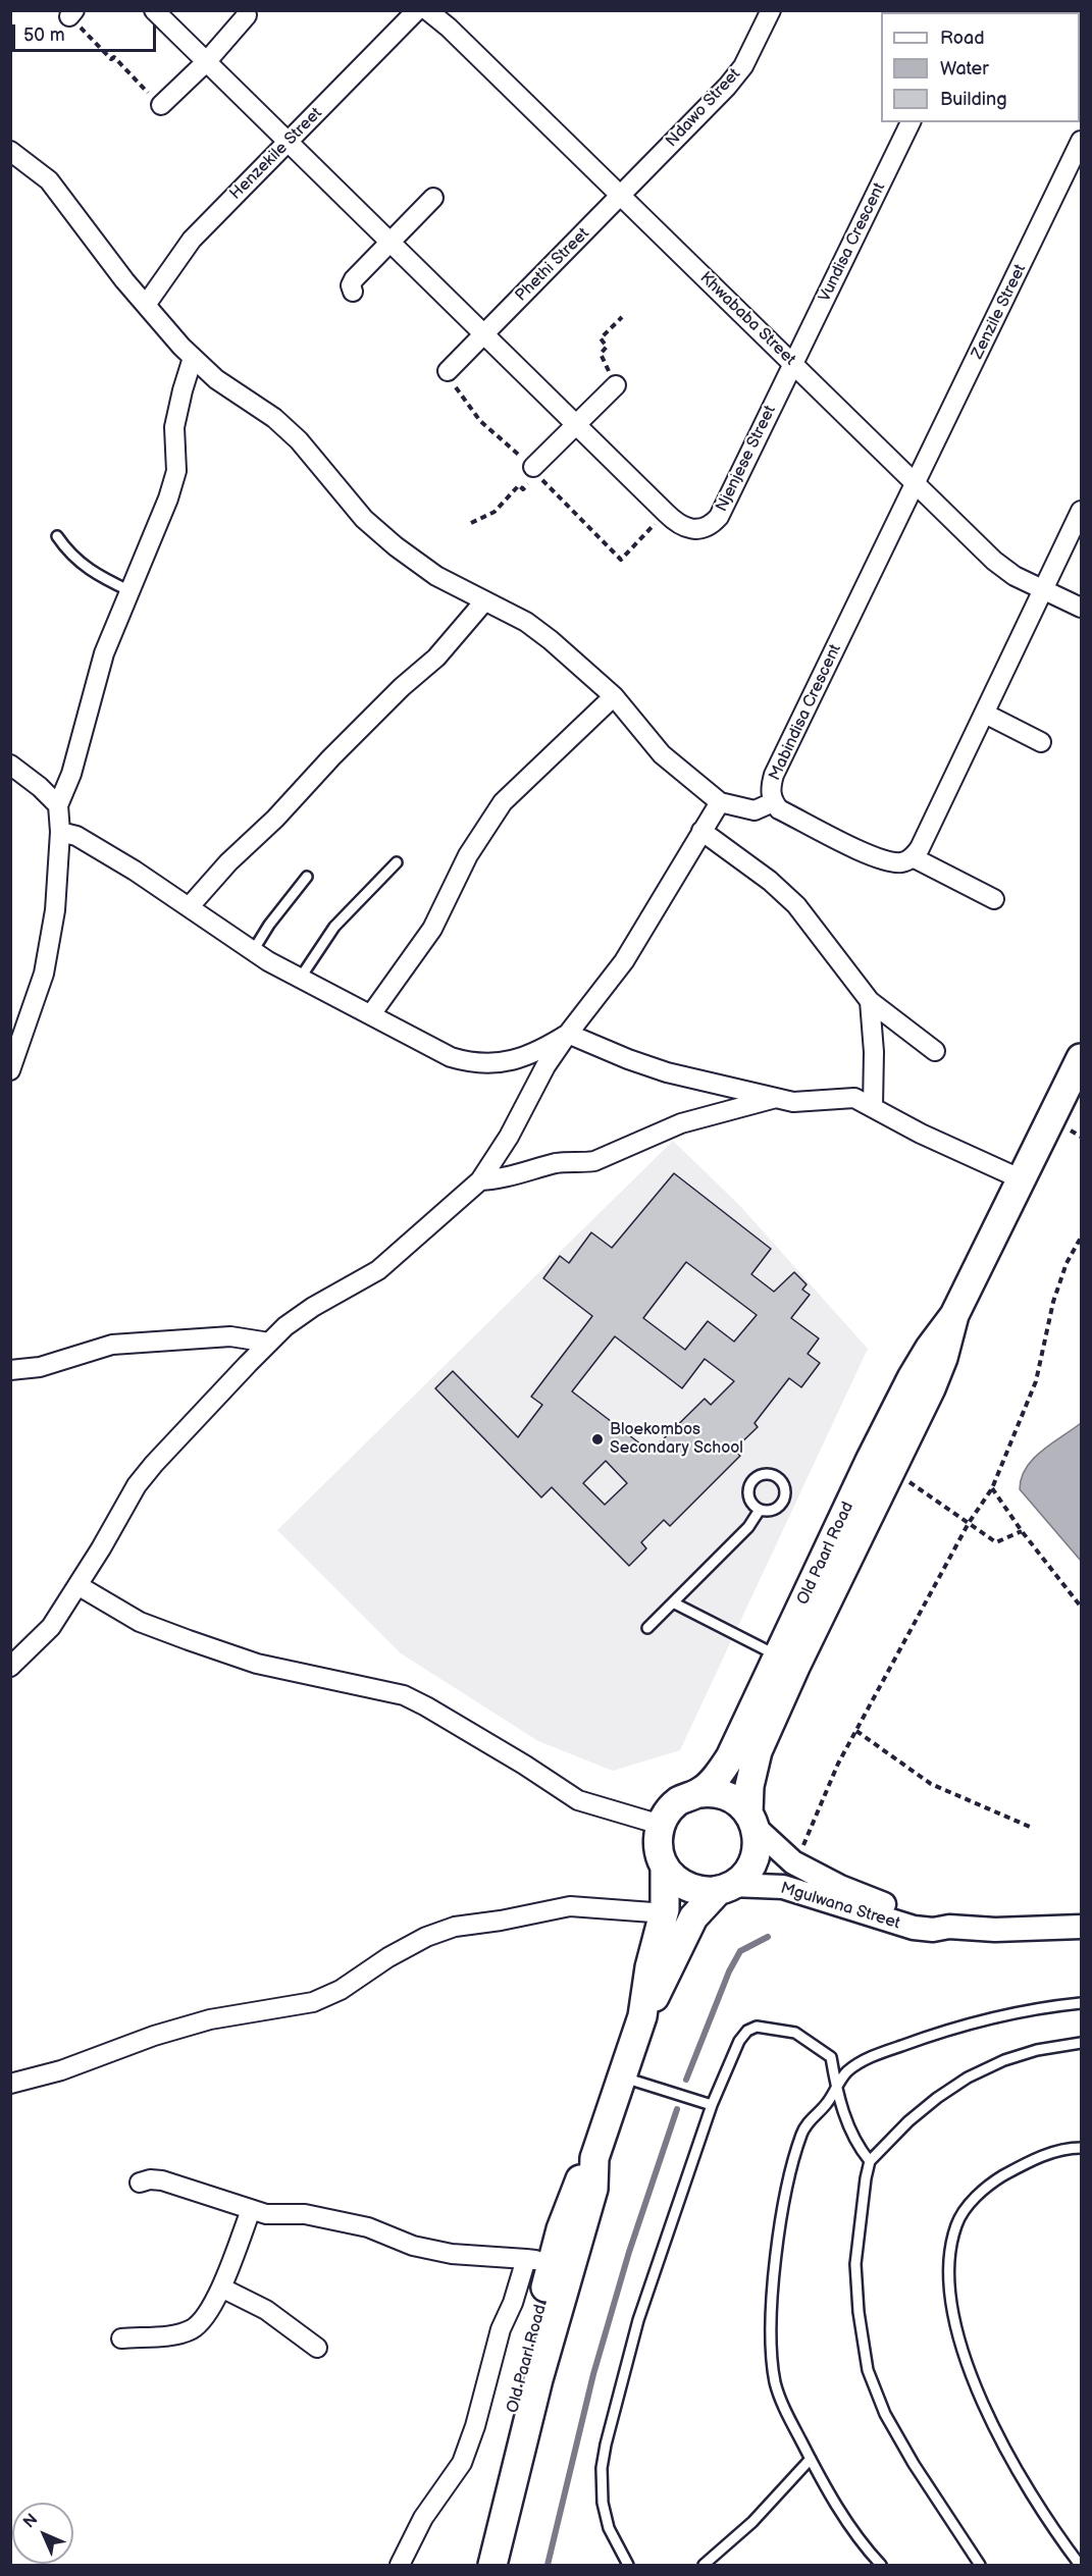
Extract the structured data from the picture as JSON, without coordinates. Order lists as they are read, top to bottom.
{
  "streets": {
    "main road": ["Old Paarl Road"],
    "street": [
      "Ndawo Street",
      "Henzekile Street",
      "Vundisa Crescent",
      "Phethi Street",
      "Zenzile Street",
      "Khwababa Street",
      "Njenjese Street",
      "Mabindisa Crescent",
      "Mgulwana Street"
    ]
  },
  "crossings": [
    ["Ndawo Street", "Phethi Street"],
    ["Ndawo Street", "Khwababa Street"],
    ["Henzekile Street", "Njenjese Street"],
    ["Vundisa Crescent", "Khwababa Street"],
    ["Vundisa Crescent", "Njenjese Street"],
    ["Phethi Street", "Khwababa Street"],
    ["Phethi Street", "Njenjese Street"],
    ["Zenzile Street", "Khwababa Street"],
    ["Zenzile Street", "Mabindisa Crescent"],
    ["Khwababa Street", "Njenjese Street"],
    ["Khwababa Street", "Mabindisa Crescent"],
    ["Old Paarl Road", "Mgulwana Street"]
  ],
  "places": ["Bloekombos Secondary School"],
  "legend": ["Road", "Water", "Building"],
  "scale_bar": "50 m",
  "north": "top left"
}
